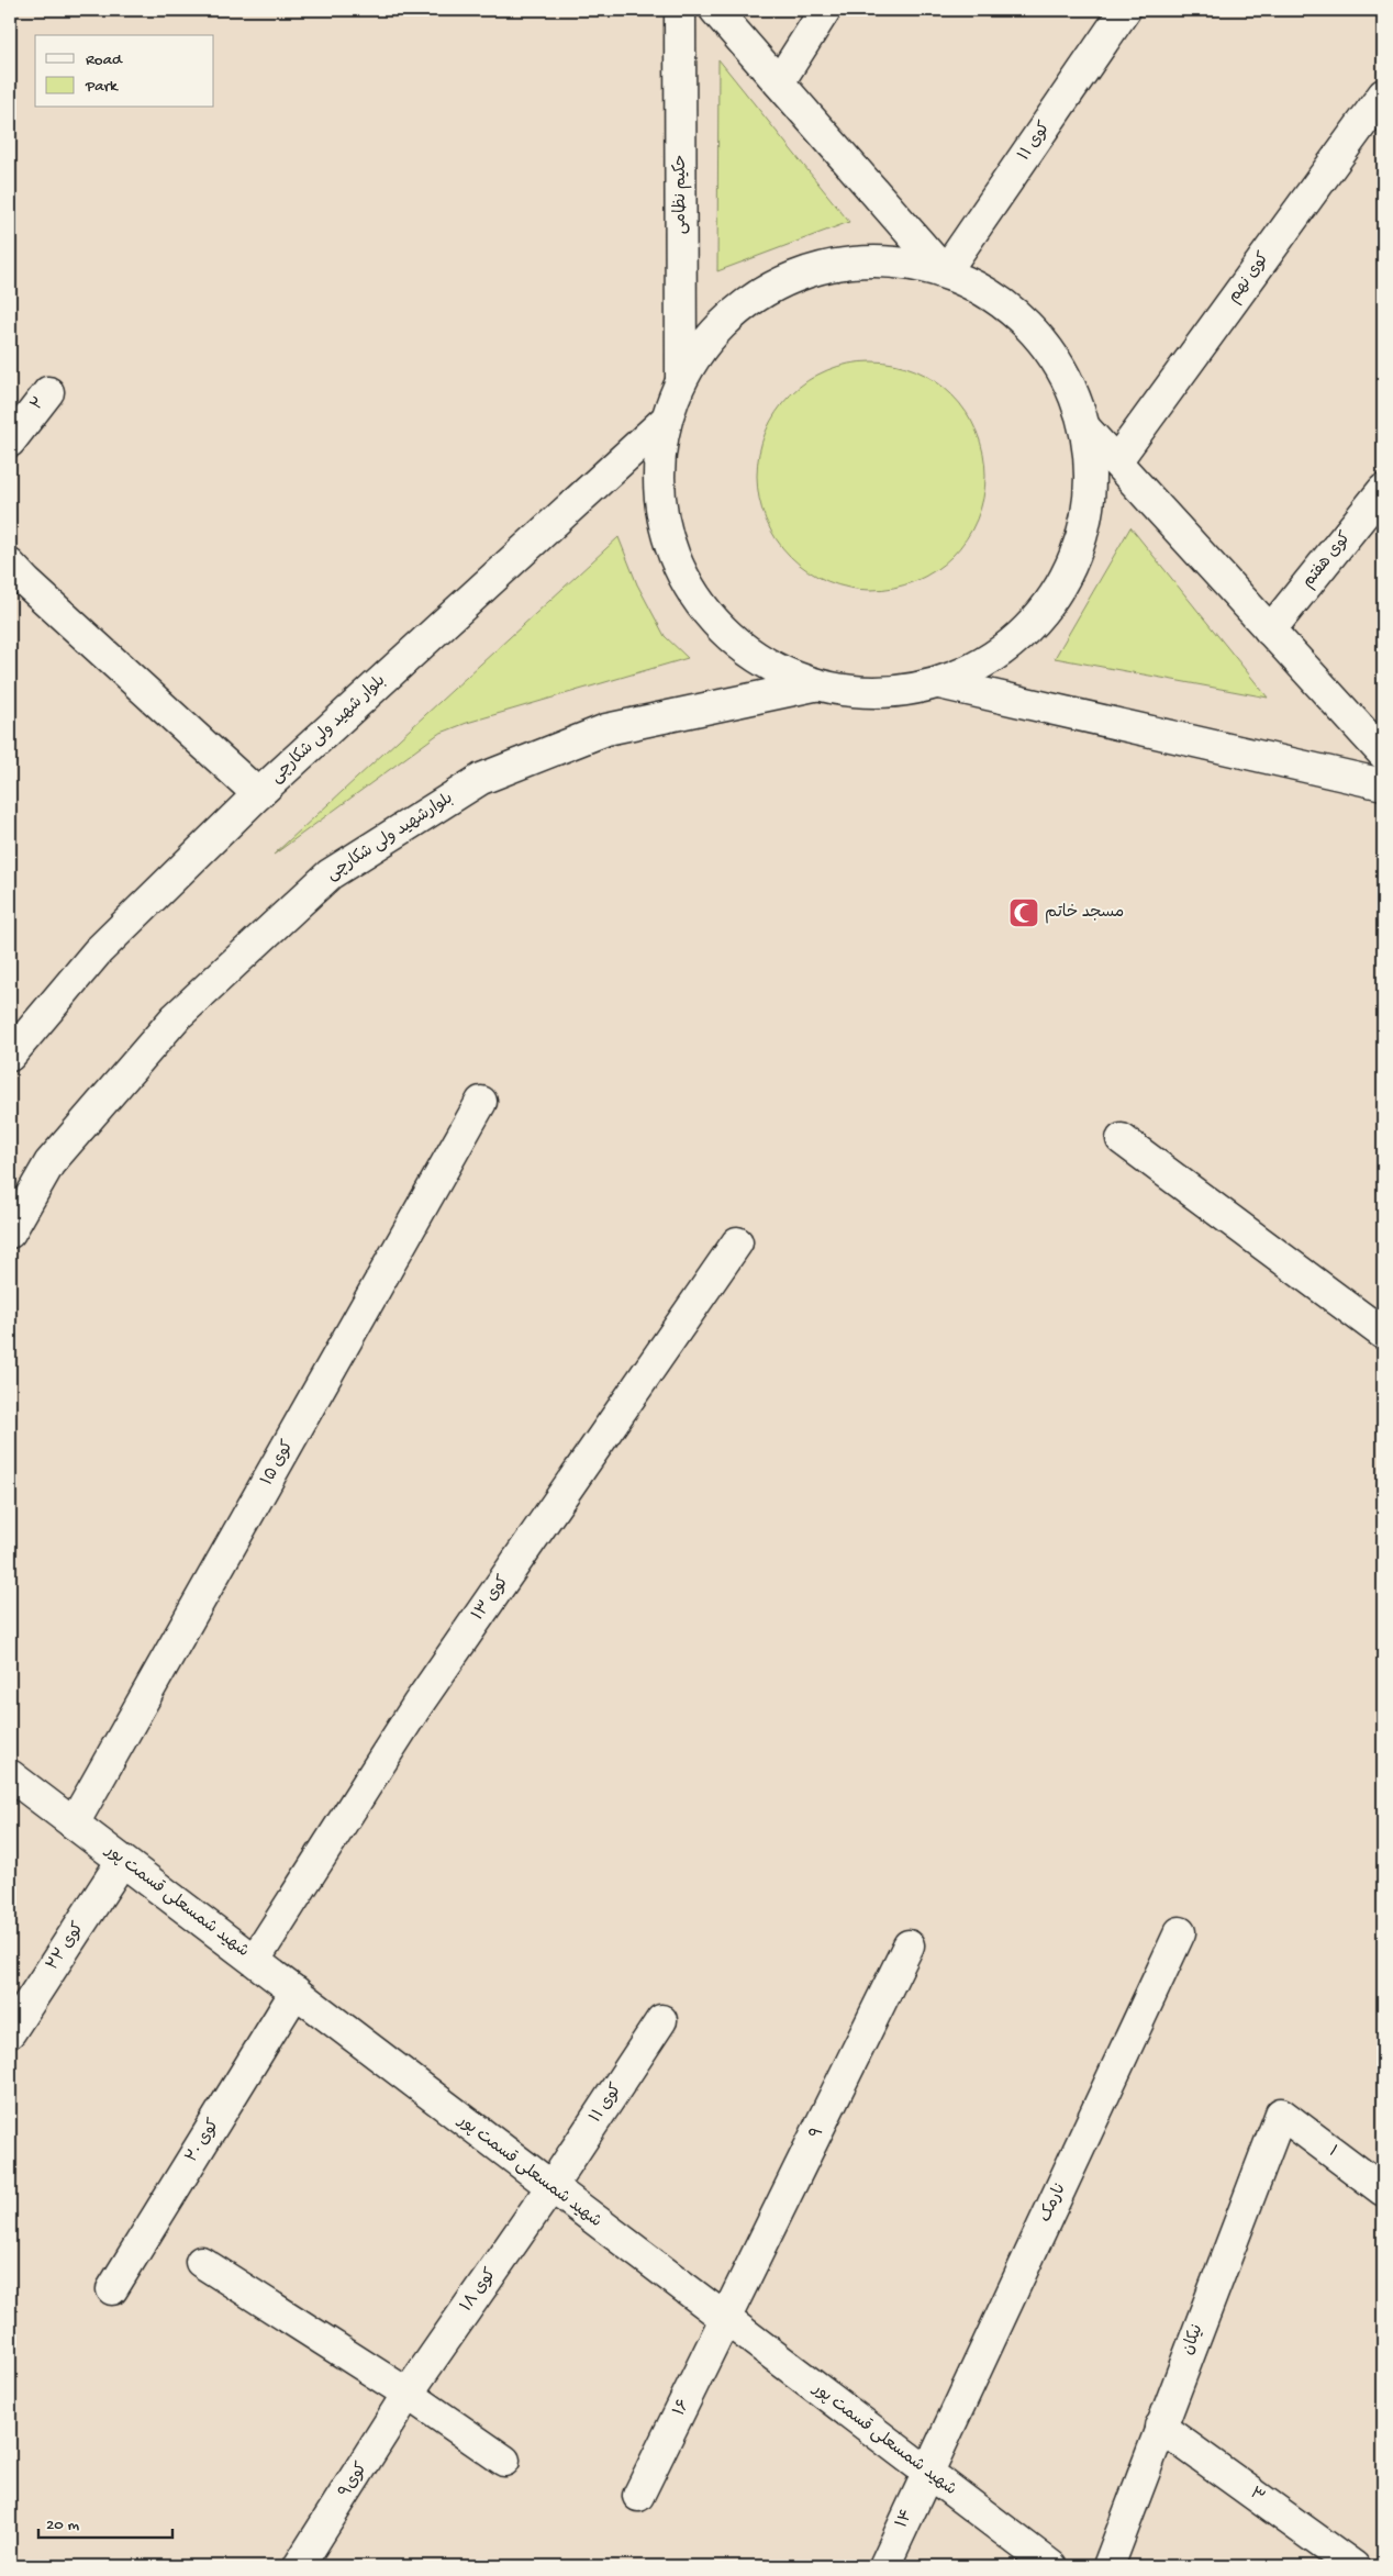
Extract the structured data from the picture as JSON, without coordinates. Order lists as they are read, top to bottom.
{
  "streets": {
    "street": [
      "کوی ۱۱",
      "حکیم نظامی",
      "کوی نهم",
      "۲",
      "کوی هفتم",
      "بلوار شهید ولی شکارچی",
      "بلوارشهید ولی شکارچی",
      "کوی ۱۵",
      "کوی ۱۳",
      "شهید شمسعلی قسمت پور",
      "کوی ۲۲",
      "۹",
      "کوی ۲۰",
      "۱",
      "نارمک",
      "کوی ۱۸",
      "نیکان",
      "۱۶",
      "کوی۹",
      "۳",
      "۱۴"
    ]
  },
  "crossings": [
    ["کوی ۱۱", "شهید شمسعلی قسمت پور"],
    ["کوی ۱۱", "کوی ۱۸"],
    ["کوی ۱۵", "شهید شمسعلی قسمت پور"],
    ["کوی ۱۳", "شهید شمسعلی قسمت پور"],
    ["شهید شمسعلی قسمت پور", "کوی ۲۲"],
    ["شهید شمسعلی قسمت پور", "۹"],
    ["شهید شمسعلی قسمت پور", "کوی ۲۰"],
    ["شهید شمسعلی قسمت پور", "نارمک"],
    ["شهید شمسعلی قسمت پور", "کوی ۱۸"],
    ["شهید شمسعلی قسمت پور", "۱۶"],
    ["شهید شمسعلی قسمت پور", "۱۴"],
    ["۹", "۱۶"],
    ["۱", "نیکان"],
    ["نارمک", "۱۴"],
    ["کوی ۱۸", "کوی۹"],
    ["نیکان", "۳"]
  ],
  "places": {
    "mosque": ["مسجد خاتم"]
  },
  "legend": ["Road", "Park"],
  "scale_bar": "20 m"
}
